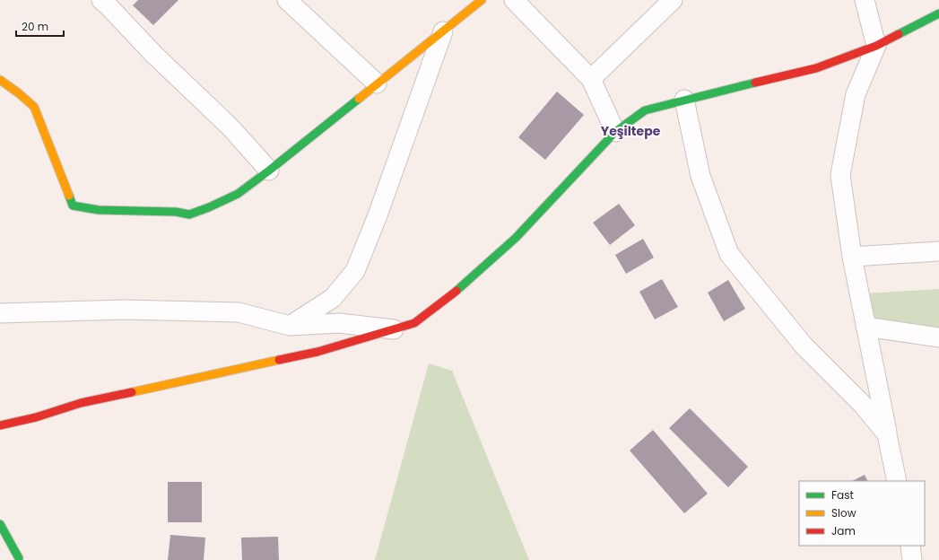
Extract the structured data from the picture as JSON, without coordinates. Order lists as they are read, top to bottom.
{
  "districts": ["Yeşiltepe"],
  "legend": ["Fast", "Slow", "Jam"],
  "scale_bar": "20 m"
}
